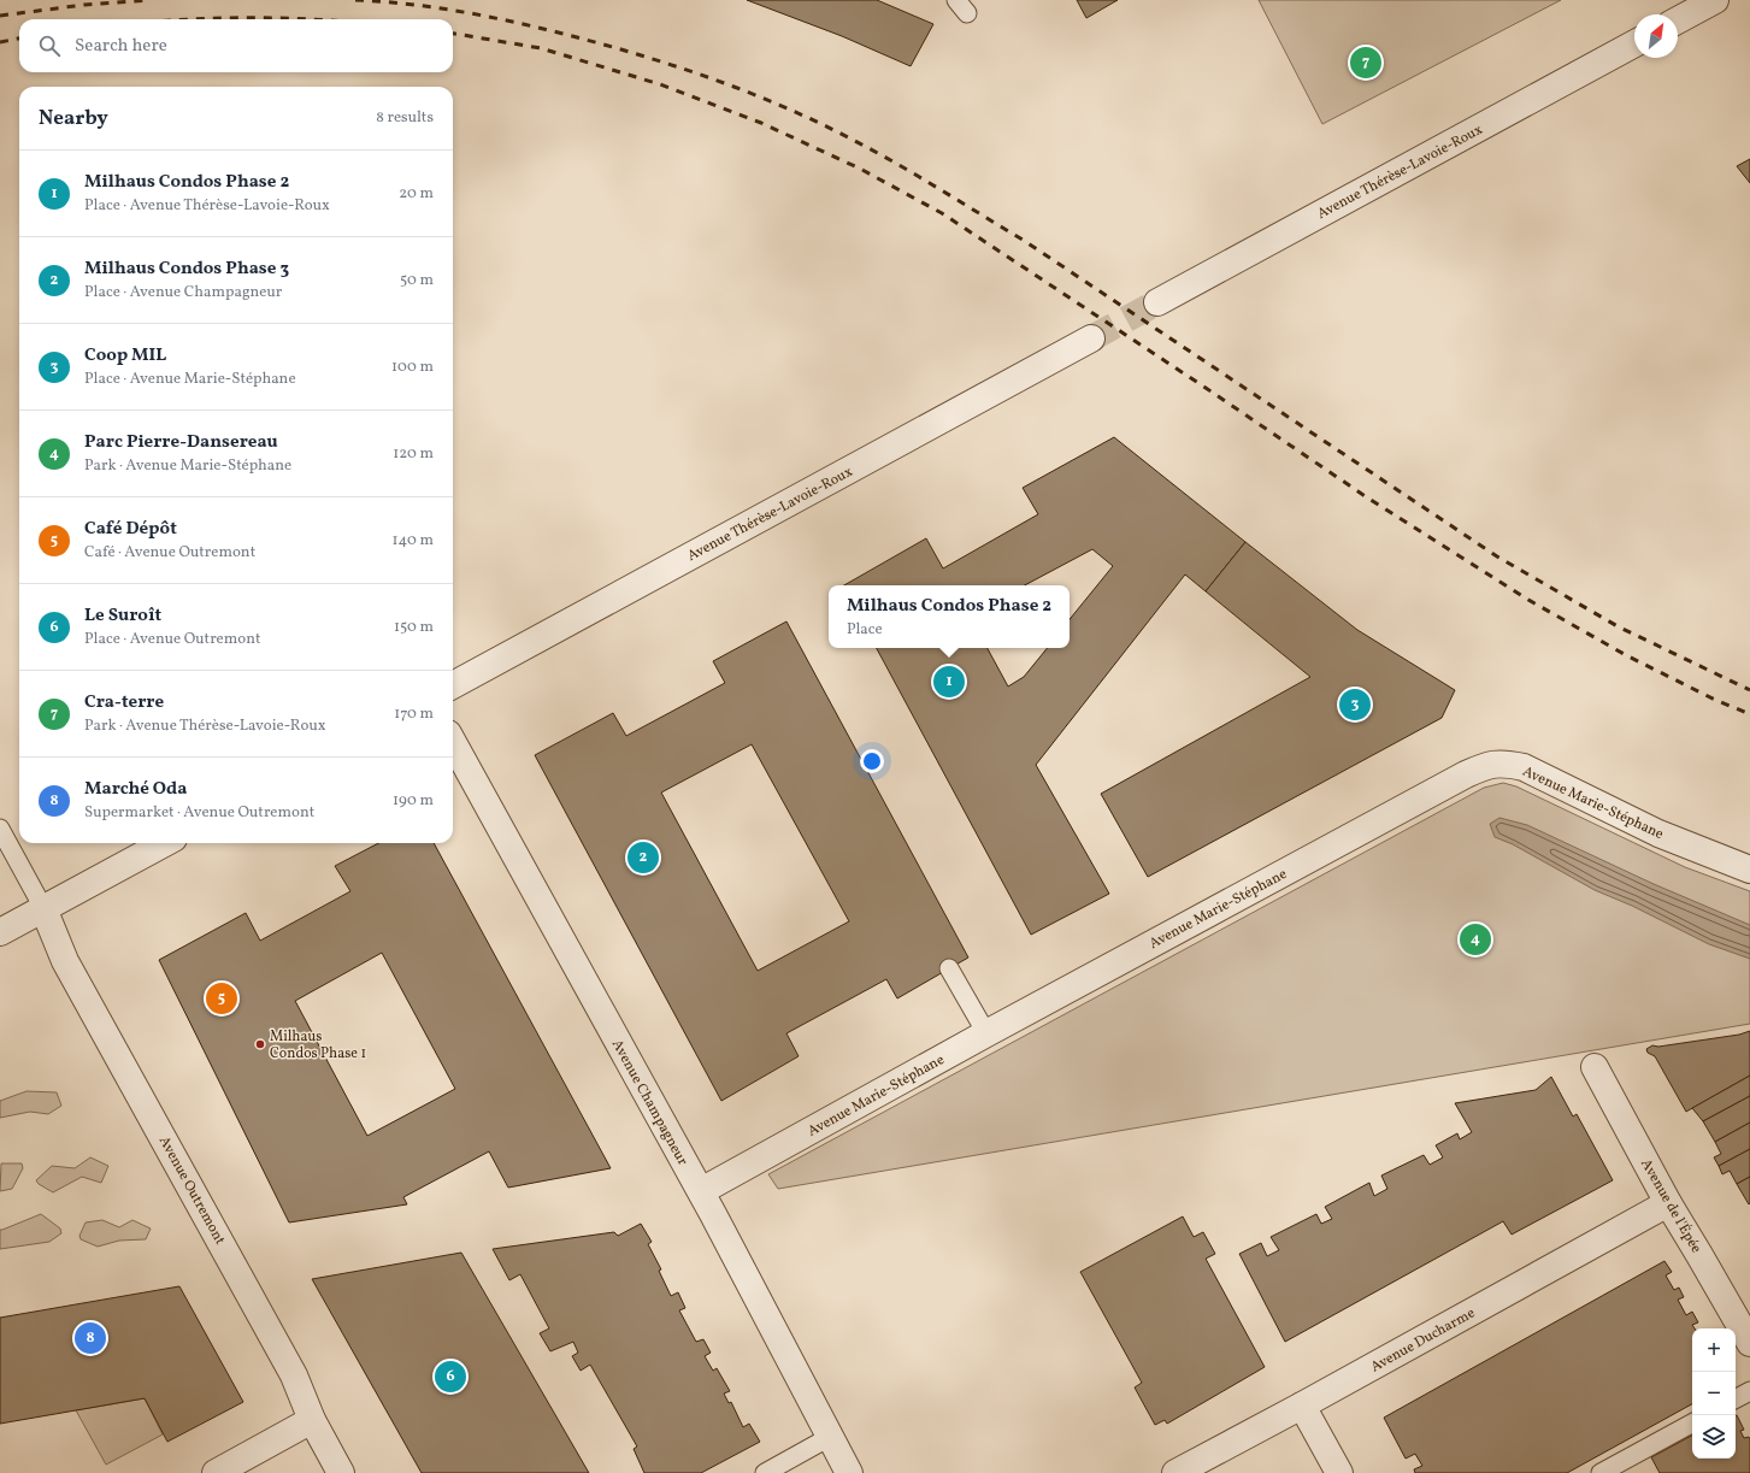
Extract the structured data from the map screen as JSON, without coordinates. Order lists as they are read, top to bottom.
{
  "streets": {
    "street": [
      "Avenue Thérèse-Lavoie-Roux",
      "Avenue Marie-Stéphane",
      "Avenue Champagneur",
      "Avenue Outremont",
      "Avenue de l'Épée",
      "Avenue Ducharme"
    ]
  },
  "crossings": [
    ["Avenue Marie-Stéphane", "Avenue Champagneur"],
    ["Avenue de l'Épée", "Avenue Ducharme"]
  ],
  "places": ["Milhaus Condos Phase 1"],
  "north": "top right",
  "page": {
    "search": "Search here",
    "pins": [
      "7",
      "1",
      "3",
      "2",
      "4",
      "5",
      "8",
      "6"
    ],
    "heading": ["Nearby", "8 results"],
    "list": [
      {
        "mark": "1",
        "name": "Milhaus Condos Phase 2",
        "note": "Place · Avenue Thérèse-Lavoie-Roux",
        "value": "20 m"
      },
      {
        "mark": "2",
        "name": "Milhaus Condos Phase 3",
        "note": "Place · Avenue Champagneur",
        "value": "50 m"
      },
      {
        "mark": "3",
        "name": "Coop MIL",
        "note": "Place · Avenue Marie-Stéphane",
        "value": "100 m"
      },
      {
        "mark": "4",
        "name": "Parc Pierre-Dansereau",
        "note": "Park · Avenue Marie-Stéphane",
        "value": "120 m"
      },
      {
        "mark": "5",
        "name": "Café Dépôt",
        "note": "Café · Avenue Outremont",
        "value": "140 m"
      },
      {
        "mark": "6",
        "name": "Le Suroît",
        "note": "Place · Avenue Outremont",
        "value": "150 m"
      },
      {
        "mark": "7",
        "name": "Cra-terre",
        "note": "Park · Avenue Thérèse-Lavoie-Roux",
        "value": "170 m"
      },
      {
        "mark": "8",
        "name": "Marché Oda",
        "note": "Supermarket · Avenue Outremont",
        "value": "190 m"
      }
    ],
    "popup": ["Milhaus Condos Phase 2", "Place"],
    "map_buttons": ["+", "−"]
  }
}
